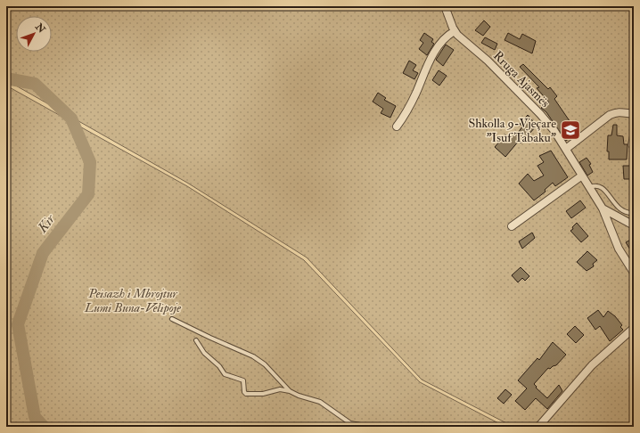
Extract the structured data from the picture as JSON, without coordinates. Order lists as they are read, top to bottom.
{
  "streets": {
    "street": ["Rruga Ajasmës"]
  },
  "water": ["Kir"],
  "parks": ["Peisazh i Mbrojtur Lumi Buna-Velipoje"],
  "places": {
    "school or university": ["Shkolla 9-Vjeçare \"Isuf Tabaku\""]
  },
  "north": "top right"
}
